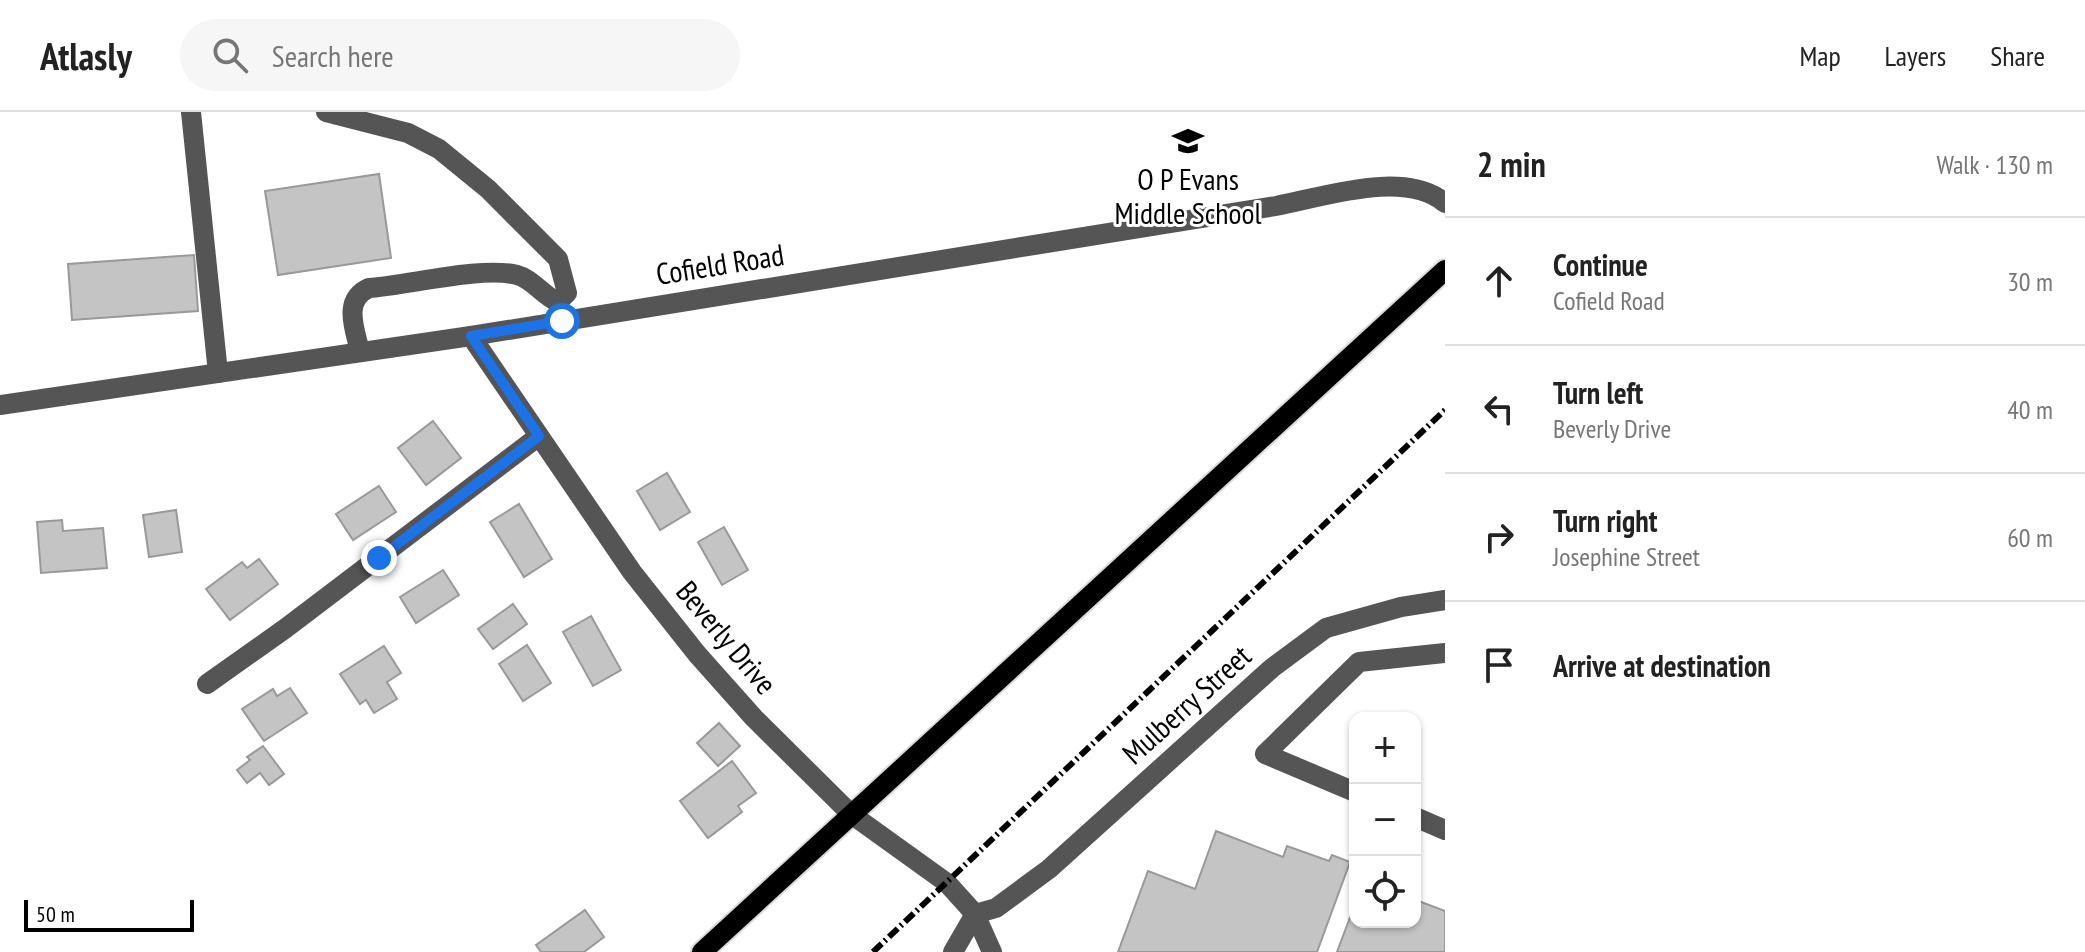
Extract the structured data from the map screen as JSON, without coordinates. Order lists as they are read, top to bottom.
{
  "streets": {
    "street": ["Cofield Road", "Beverly Drive", "Mulberry Street"]
  },
  "crossings": [
    ["Cofield Road", "Beverly Drive"],
    ["Beverly Drive", "Mulberry Street"]
  ],
  "places": {
    "school or university": ["O P Evans Middle School"]
  },
  "scale_bar": "50 m",
  "page": {
    "header": "Atlasly",
    "search": "Search here",
    "nav": ["Map", "Layers", "Share"],
    "heading": ["2 min", "Walk · 130 m"],
    "list": [
      ["Continue", "Cofield Road", "30 m"],
      ["Turn left", "Beverly Drive", "40 m"],
      ["Turn right", "Josephine Street", "60 m"],
      "Arrive at destination"
    ],
    "map_buttons": ["+", "−"],
    "scale": "50 m"
  }
}
